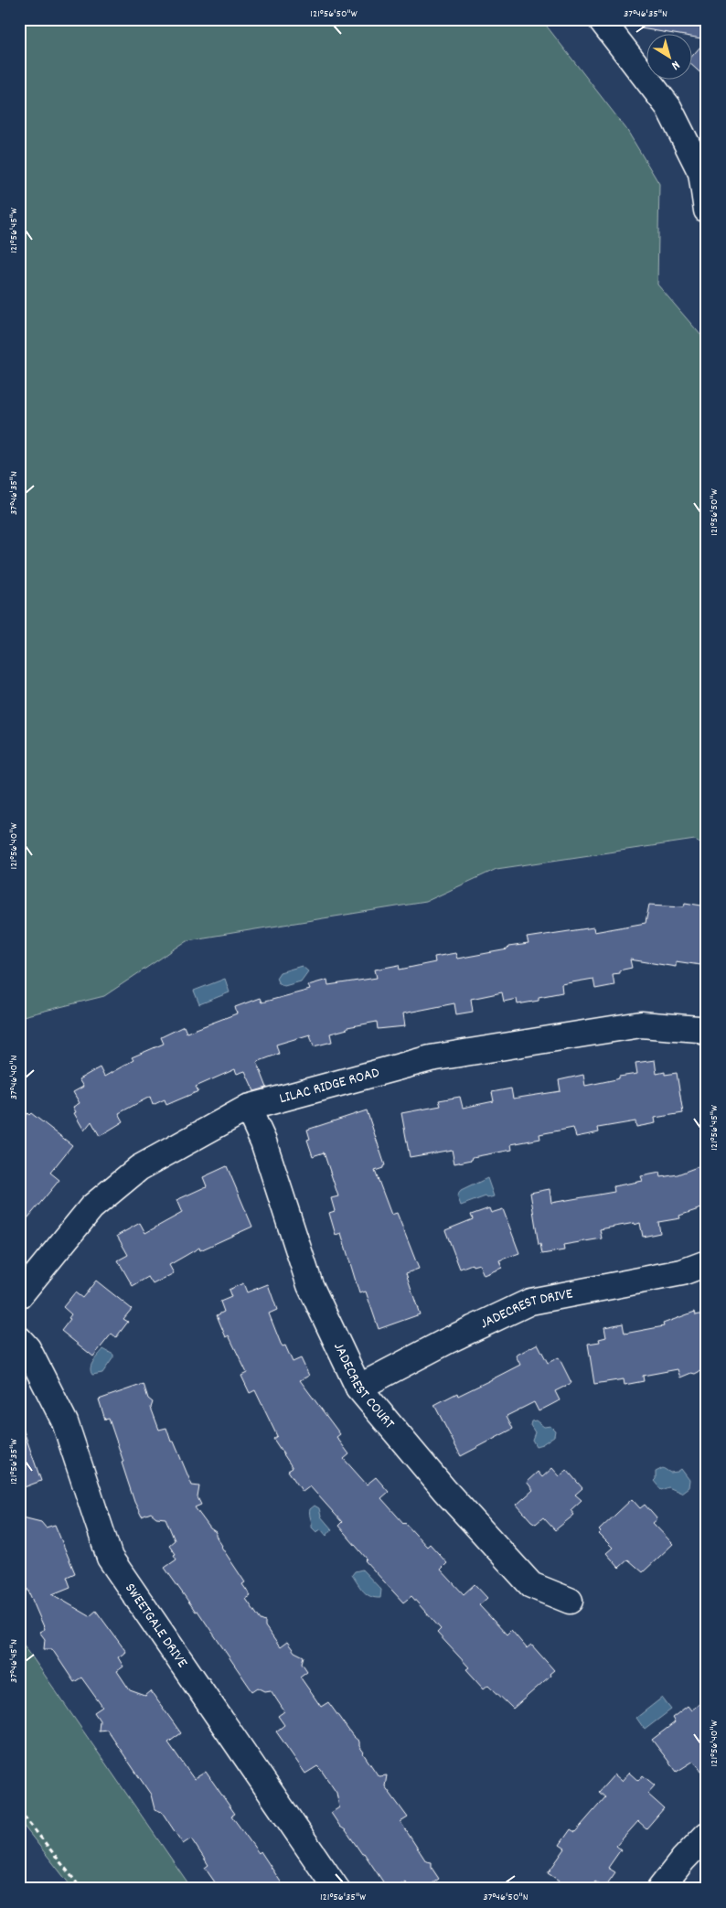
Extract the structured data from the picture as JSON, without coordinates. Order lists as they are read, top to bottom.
{
  "streets": {
    "street": [
      "LILAC RIDGE ROAD",
      "JADECREST DRIVE",
      "JADECREST COURT",
      "SWEETGALE DRIVE"
    ]
  },
  "crossings": [
    ["LILAC RIDGE ROAD", "JADECREST COURT"],
    ["JADECREST DRIVE", "JADECREST COURT"]
  ],
  "north": "bottom right",
  "coordinates": [
    "121°56'50\"W",
    "37°46'35\"N",
    "121°56'45\"W",
    "121°56'40\"W",
    "37°46'40\"N",
    "121°56'35\"W",
    "37°46'45\"N",
    "37°46'50\"N"
  ]
}
